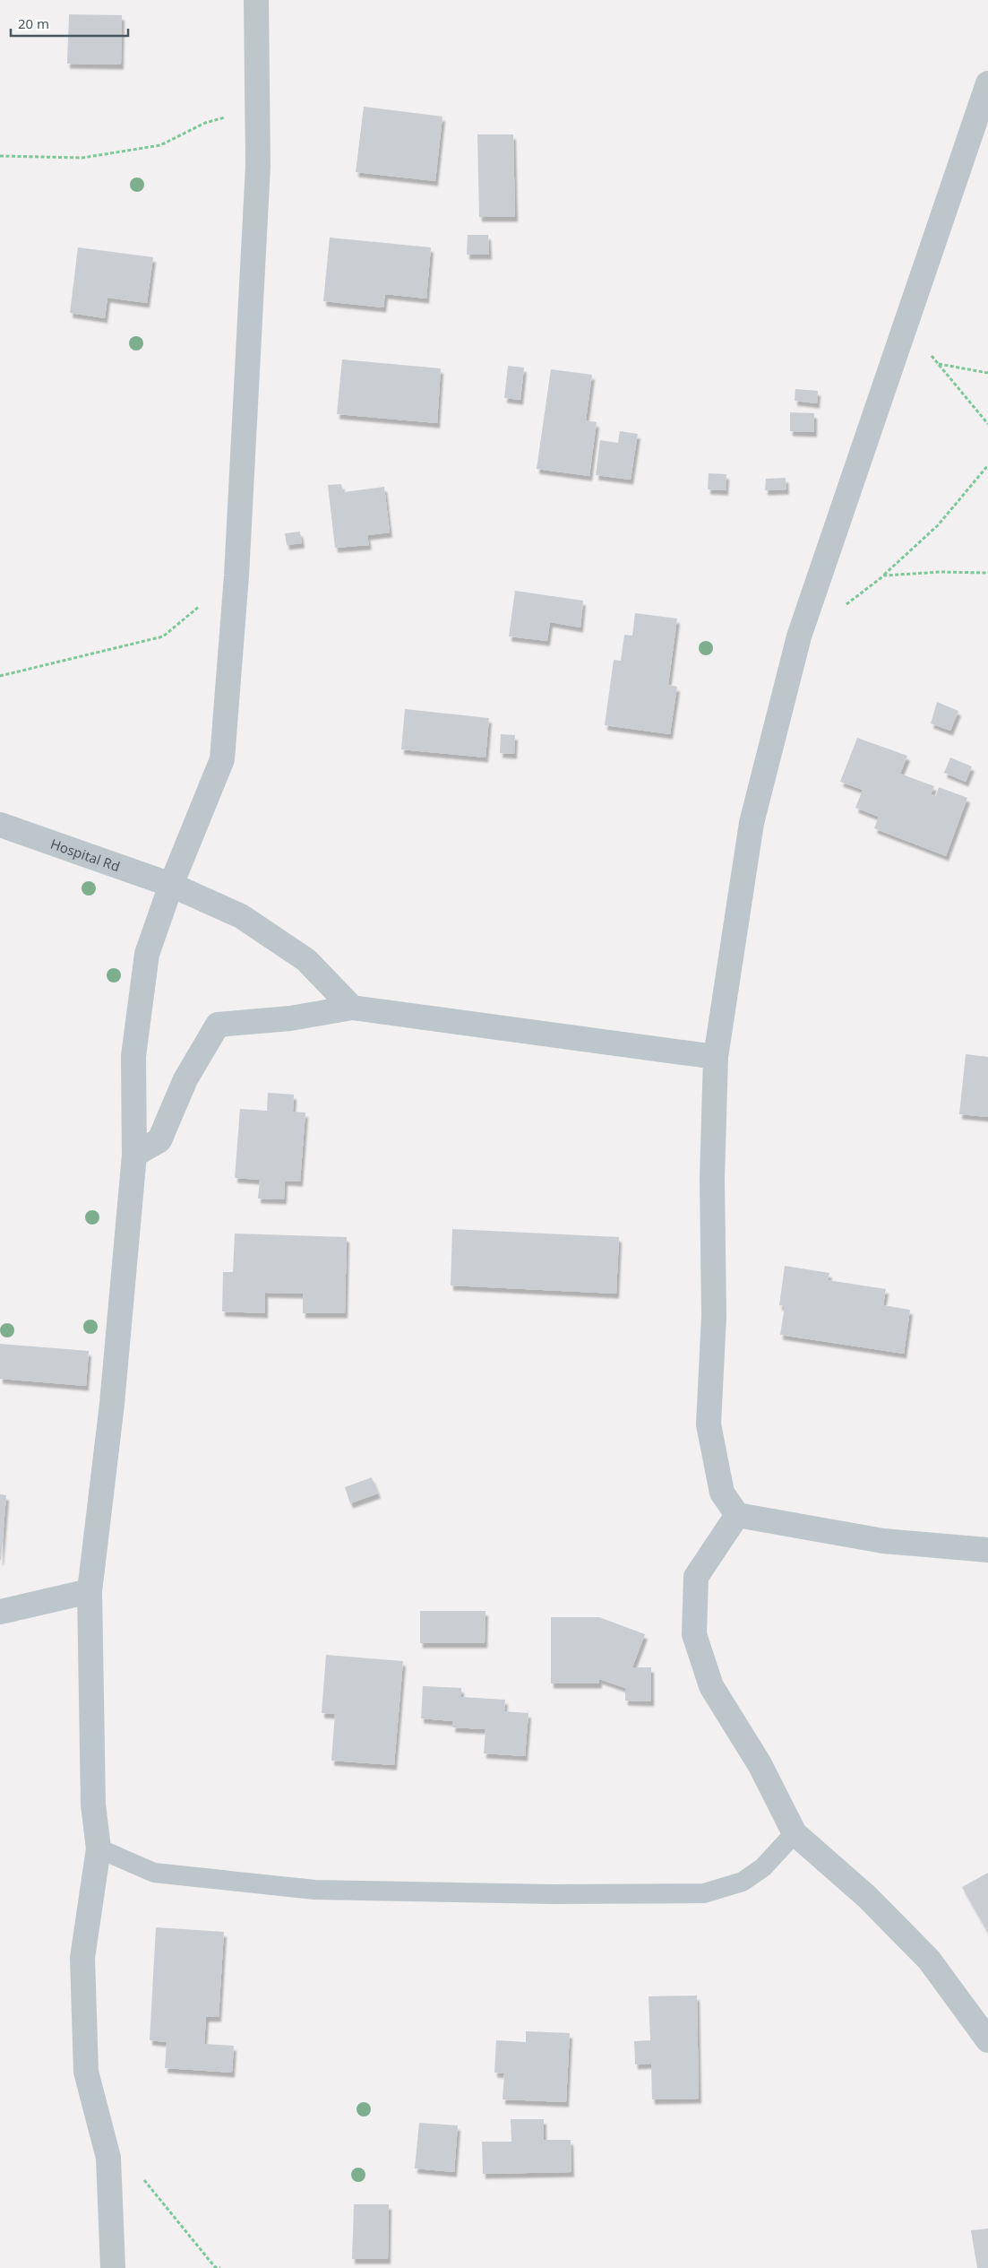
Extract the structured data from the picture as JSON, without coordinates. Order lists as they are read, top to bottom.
{
  "streets": {
    "street": ["Hospital Rd"]
  },
  "scale_bar": "20 m"
}
